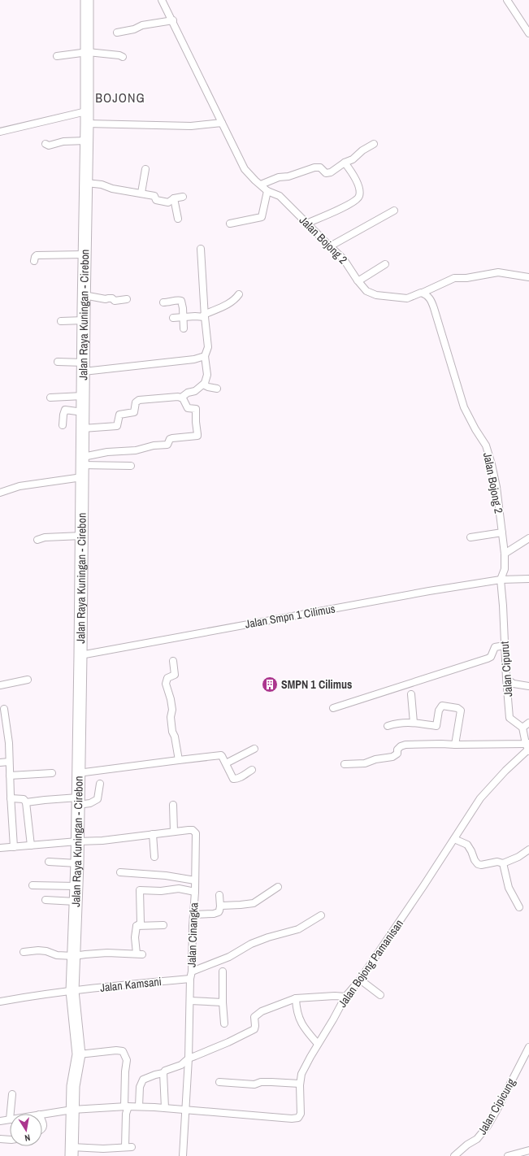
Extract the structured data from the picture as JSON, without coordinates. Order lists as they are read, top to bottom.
{
  "streets": {
    "highway": ["Jalan Raya Kuningan - Cirebon"],
    "street": [
      "Jalan Bojong 2",
      "Jalan Smpn 1 Cilimus",
      "Jalan Cipurut",
      "Jalan Cinangka",
      "Jalan Bojong Pamanisan",
      "Jalan Kamsani",
      "Jalan Cipicung"
    ]
  },
  "crossings": [
    ["Jalan Bojong 2", "Jalan Smpn 1 Cilimus"],
    ["Jalan Bojong 2", "Jalan Cipurut"],
    ["Jalan Raya Kuningan - Cirebon", "Jalan Smpn 1 Cilimus"],
    ["Jalan Raya Kuningan - Cirebon", "Jalan Cinangka"],
    ["Jalan Raya Kuningan - Cirebon", "Jalan Bojong Pamanisan"],
    ["Jalan Raya Kuningan - Cirebon", "Jalan Kamsani"],
    ["Jalan Smpn 1 Cilimus", "Jalan Cipurut"],
    ["Jalan Cinangka", "Jalan Bojong Pamanisan"],
    ["Jalan Cinangka", "Jalan Kamsani"]
  ],
  "districts": ["BOJONG"],
  "places": {
    "building": ["SMPN 1 Cilimus"]
  },
  "north": "bottom"
}
